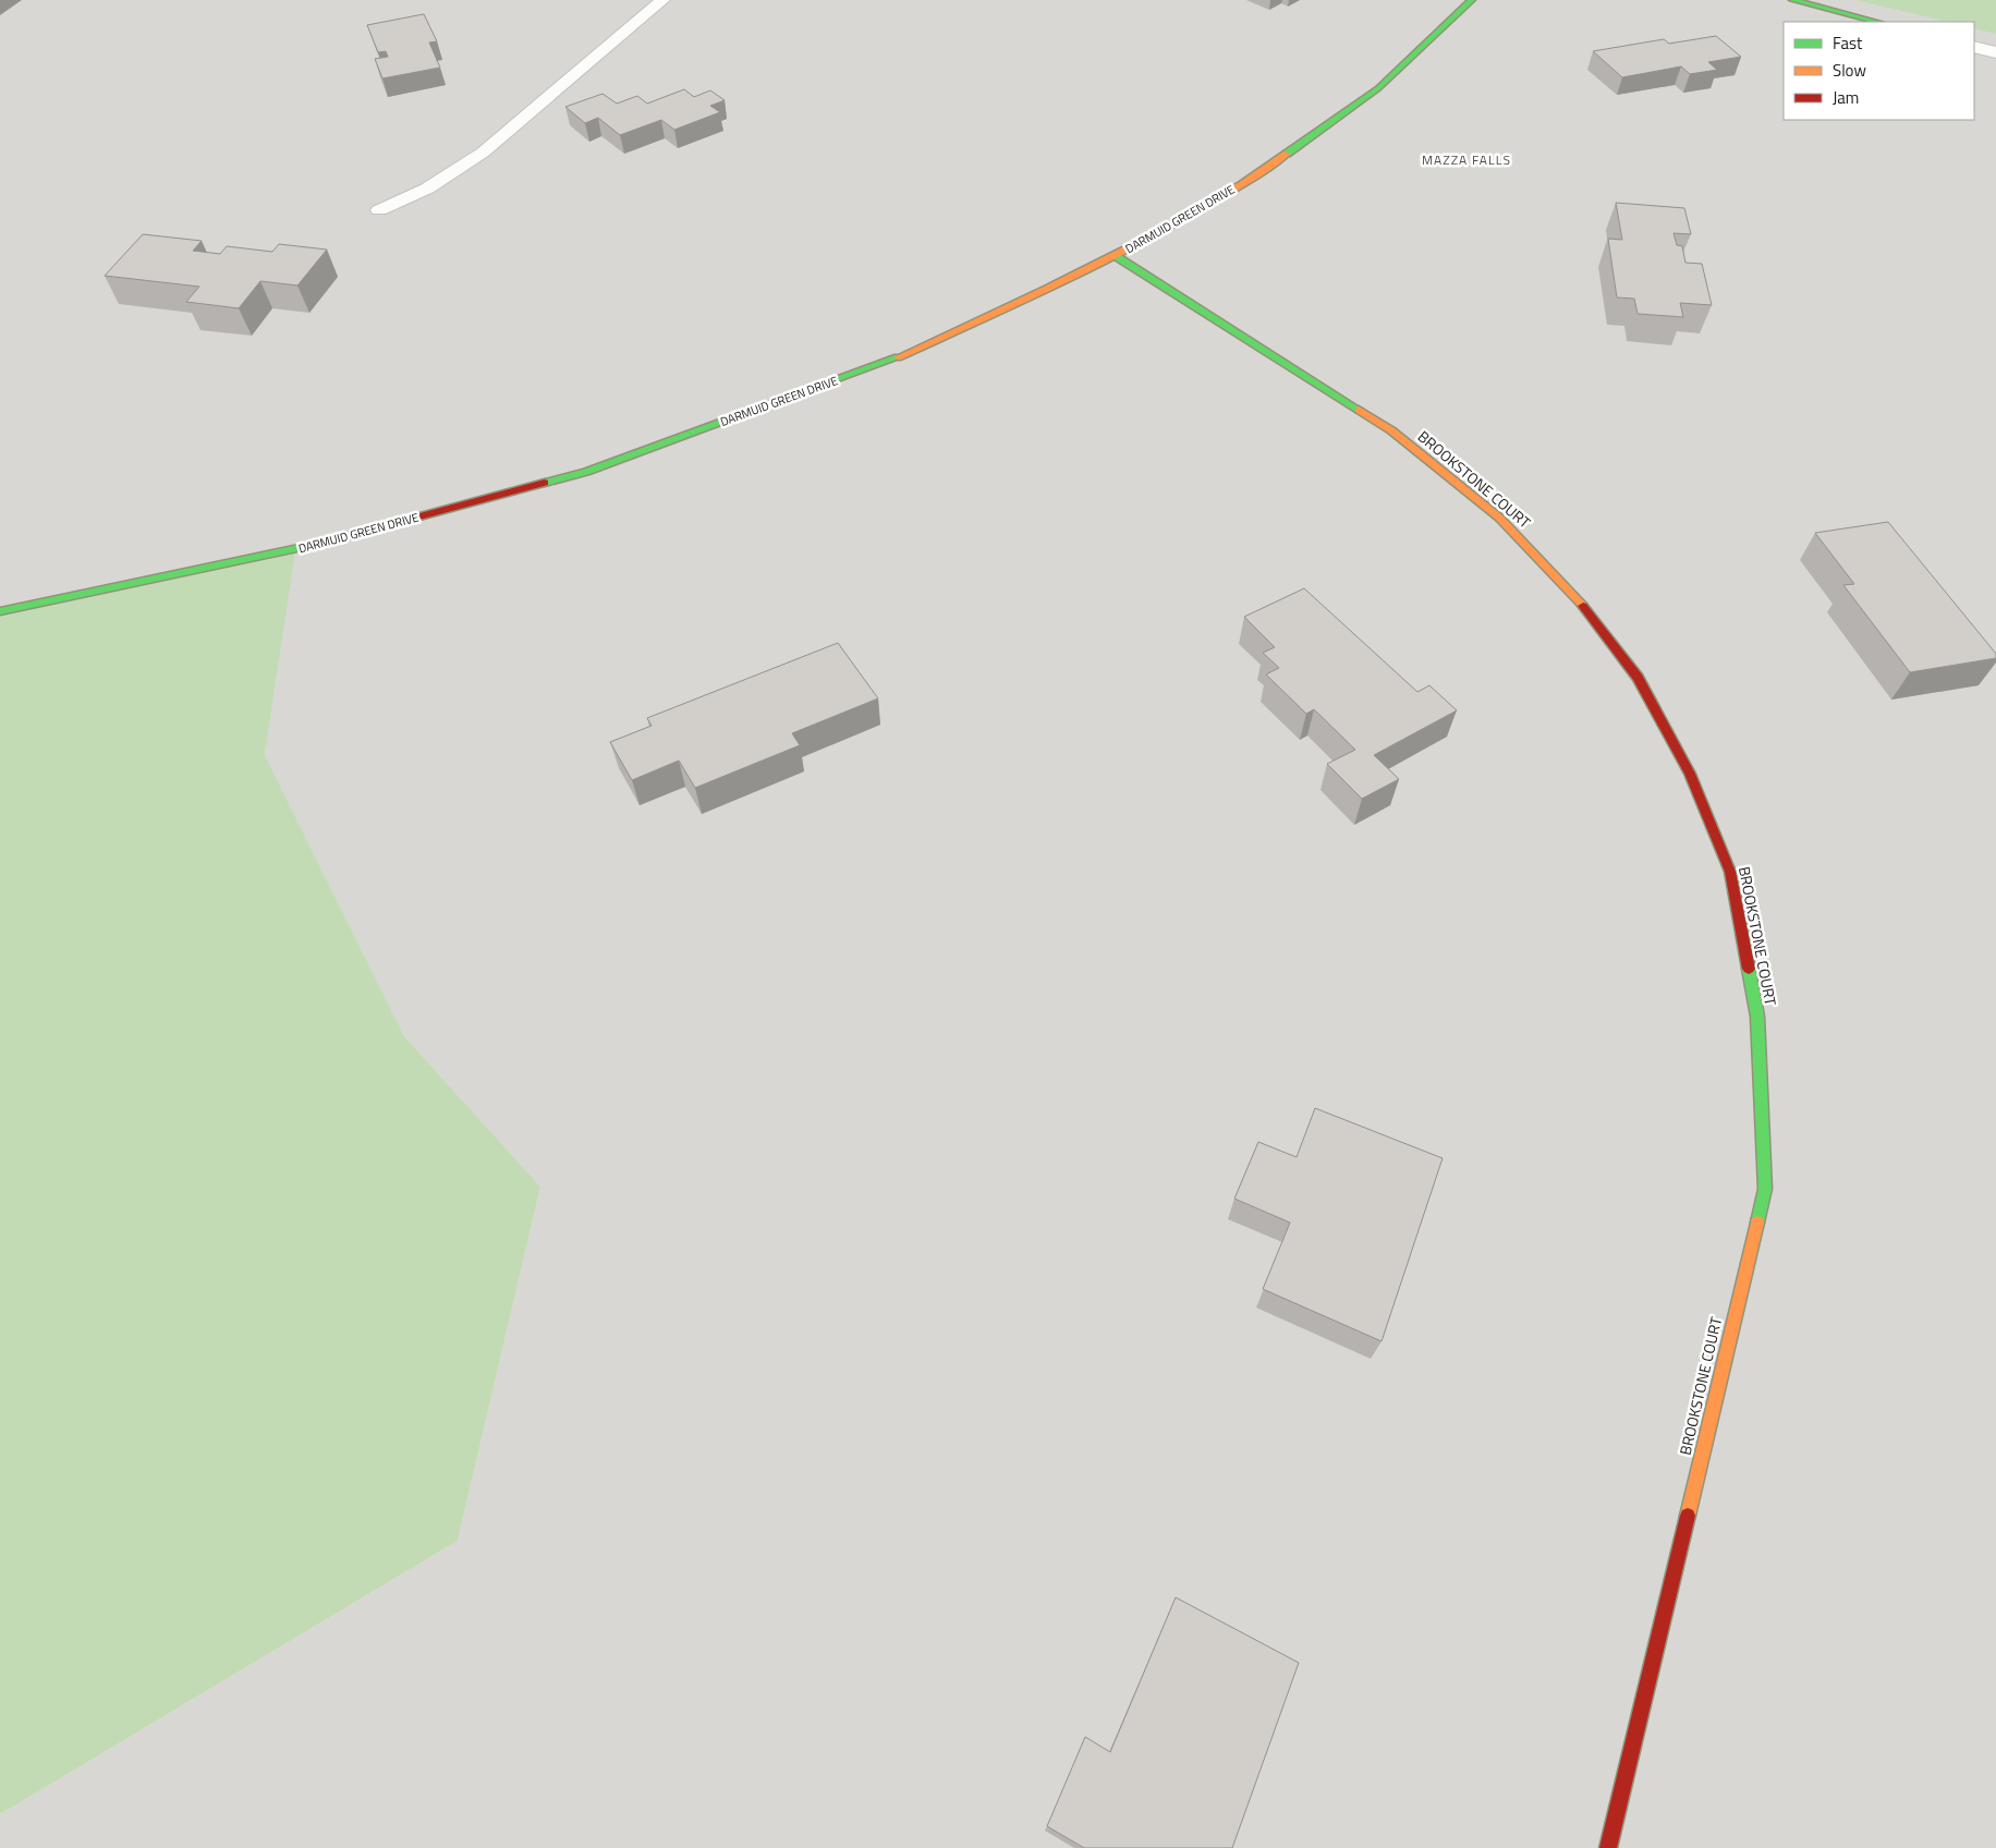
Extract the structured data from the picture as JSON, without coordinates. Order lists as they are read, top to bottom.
{
  "streets": {
    "street": ["DARMUID GREEN DRIVE", "BROOKSTONE COURT"]
  },
  "crossings": [
    ["DARMUID GREEN DRIVE", "BROOKSTONE COURT"]
  ],
  "districts": ["MAZZA FALLS"],
  "legend": ["Fast", "Slow", "Jam"]
}
